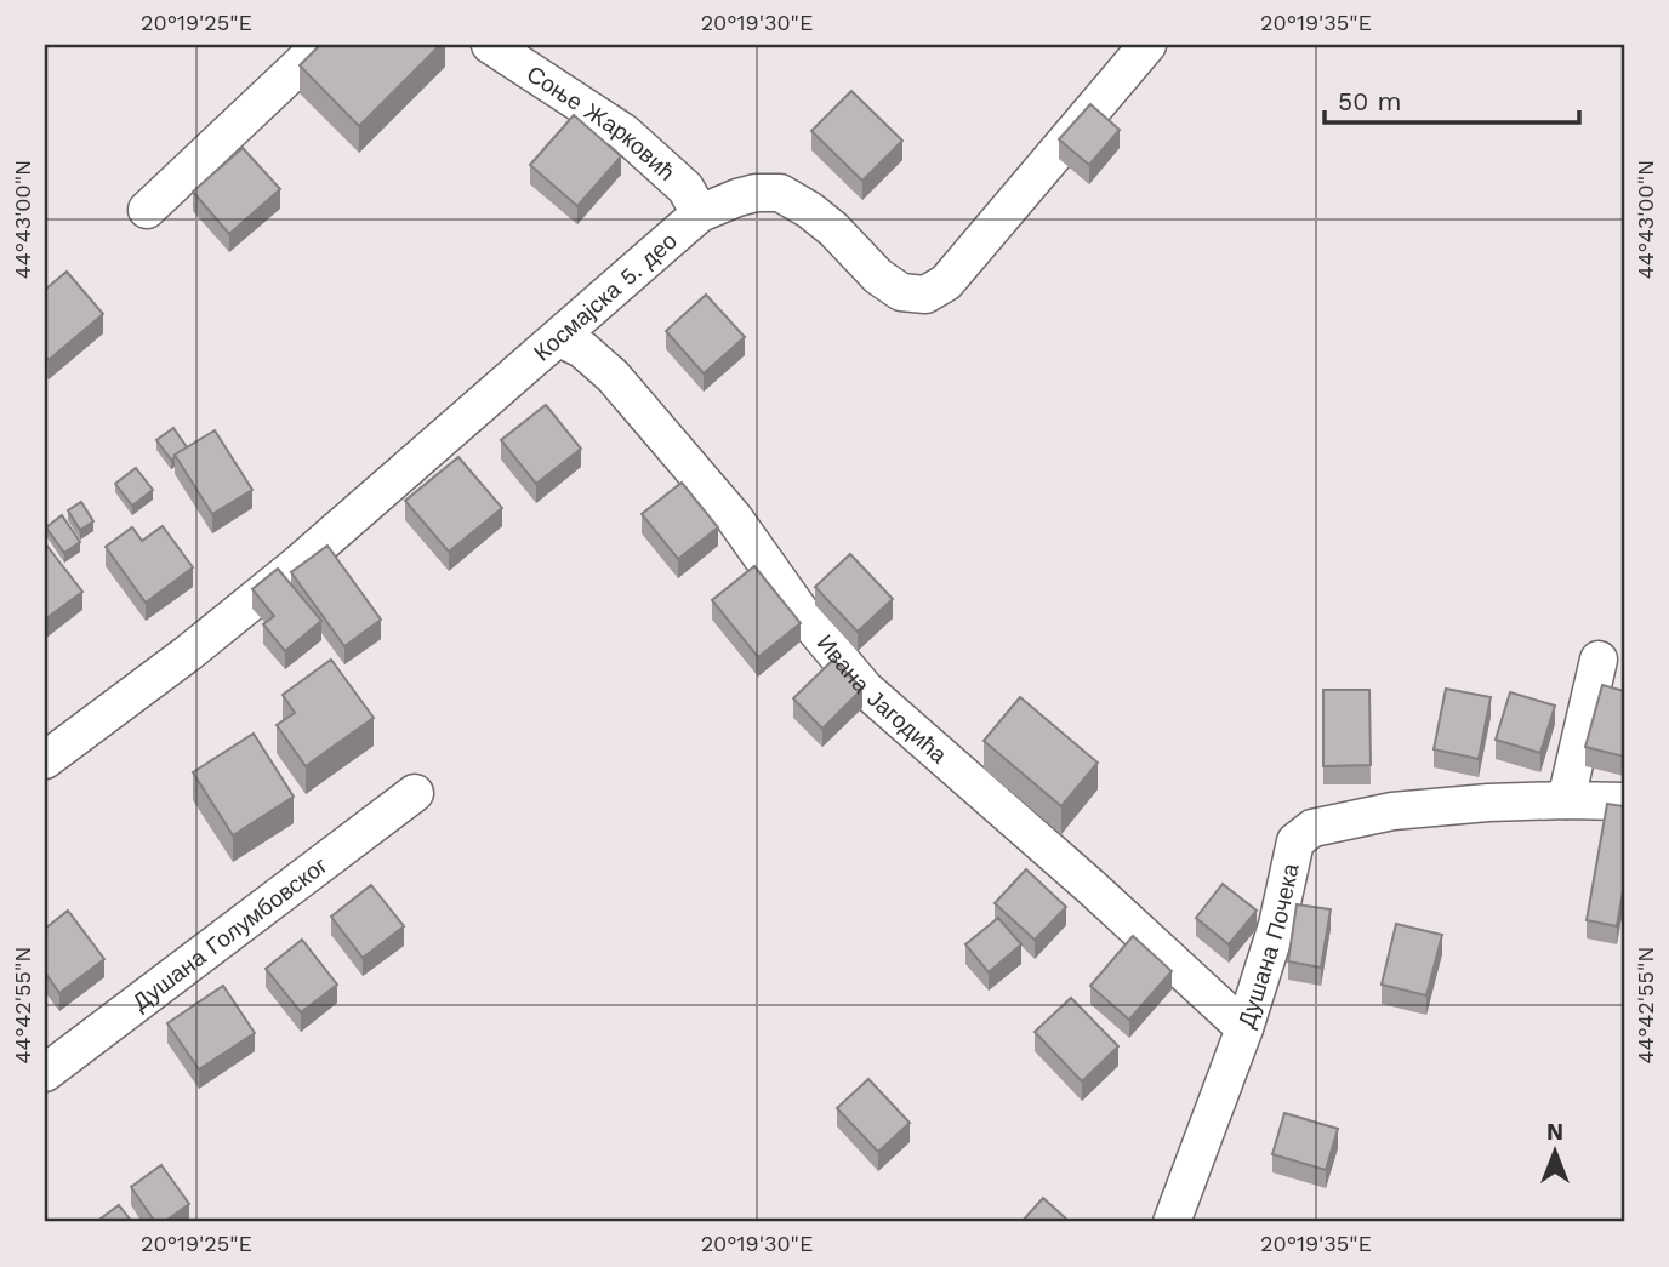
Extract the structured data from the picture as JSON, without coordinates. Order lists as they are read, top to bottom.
{
  "streets": {
    "street": [
      "Соње Жарковић",
      "Космајска 5. део",
      "Ивана Јагодића",
      "Душана Голумбовског",
      "Душана Почека"
    ]
  },
  "crossings": [
    ["Соње Жарковић", "Космајска 5. део"],
    ["Космајска 5. део", "Ивана Јагодића"],
    ["Ивана Јагодића", "Душана Почека"]
  ],
  "scale_bar": "50 m",
  "north": "top",
  "coordinates": [
    "20°19'25\"E",
    "20°19'30\"E",
    "20°19'35\"E",
    "44°43'00\"N",
    "44°42'55\"N"
  ]
}
